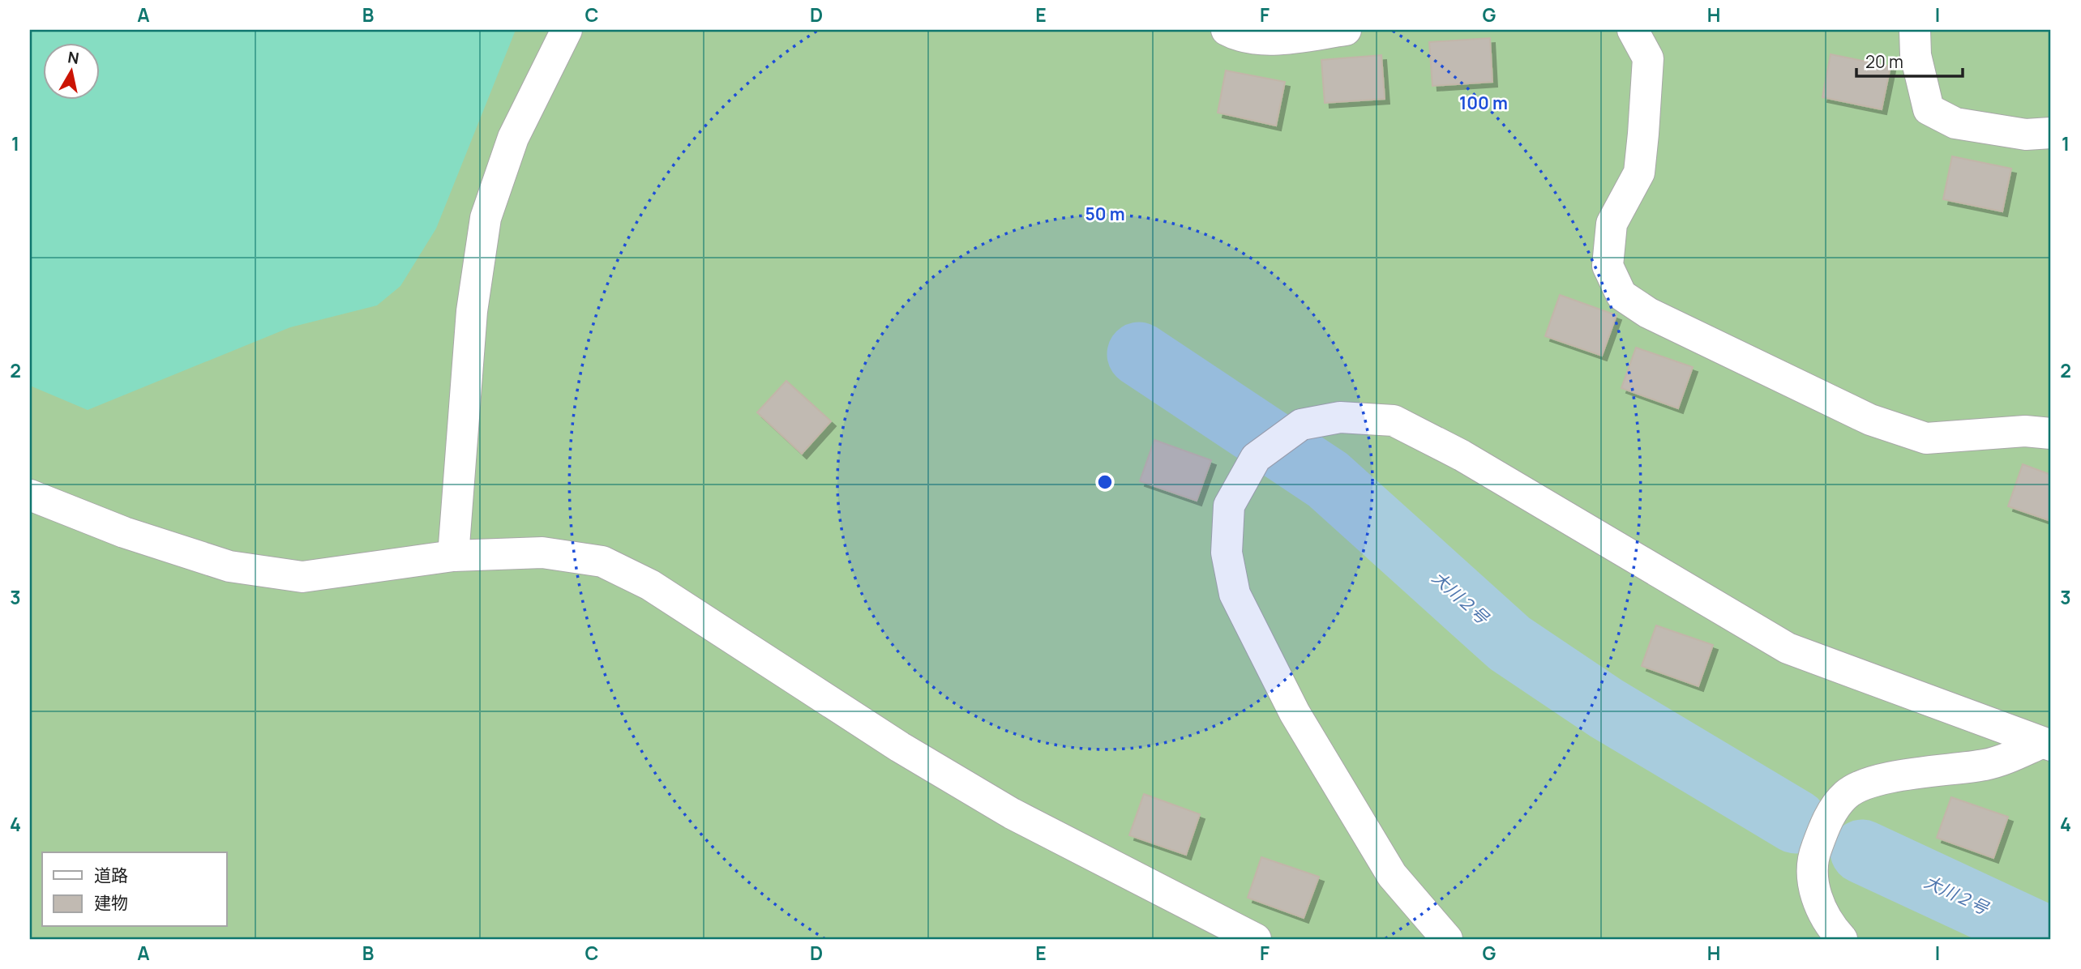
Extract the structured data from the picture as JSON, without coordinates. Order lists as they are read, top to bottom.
{
  "water": ["大川２号"],
  "legend": ["道路", "建物"],
  "scale_bar": "20 m",
  "north": "top",
  "grid": {
    "columns": [
      "A",
      "B",
      "C",
      "D",
      "E",
      "F",
      "G",
      "H",
      "I"
    ],
    "rows": [
      "1",
      "2",
      "3",
      "4"
    ]
  },
  "rings": ["100 m", "50 m"]
}
